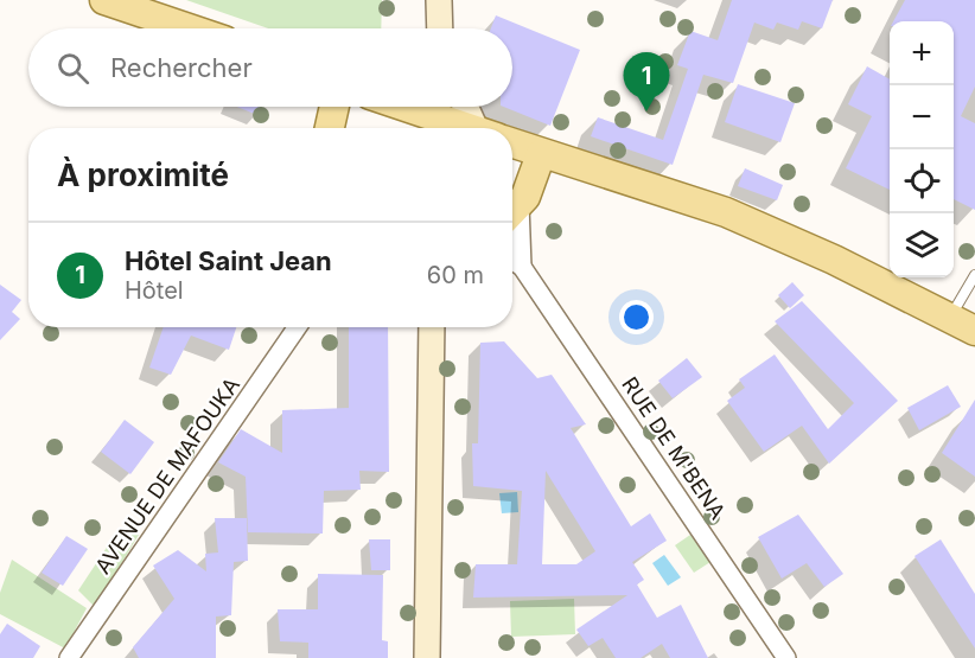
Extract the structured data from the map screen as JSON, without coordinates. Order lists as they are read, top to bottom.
{
  "streets": {
    "street": ["RUE DE M'BENA", "AVENUE DE MAFOUKA"]
  },
  "page": {
    "map_buttons": ["+", "−"],
    "search": "Rechercher",
    "pins": "1",
    "heading": "À proximité",
    "list": [
      {
        "mark": "1",
        "name": "Hôtel Saint Jean",
        "note": "Hôtel",
        "value": "60 m"
      }
    ]
  }
}
